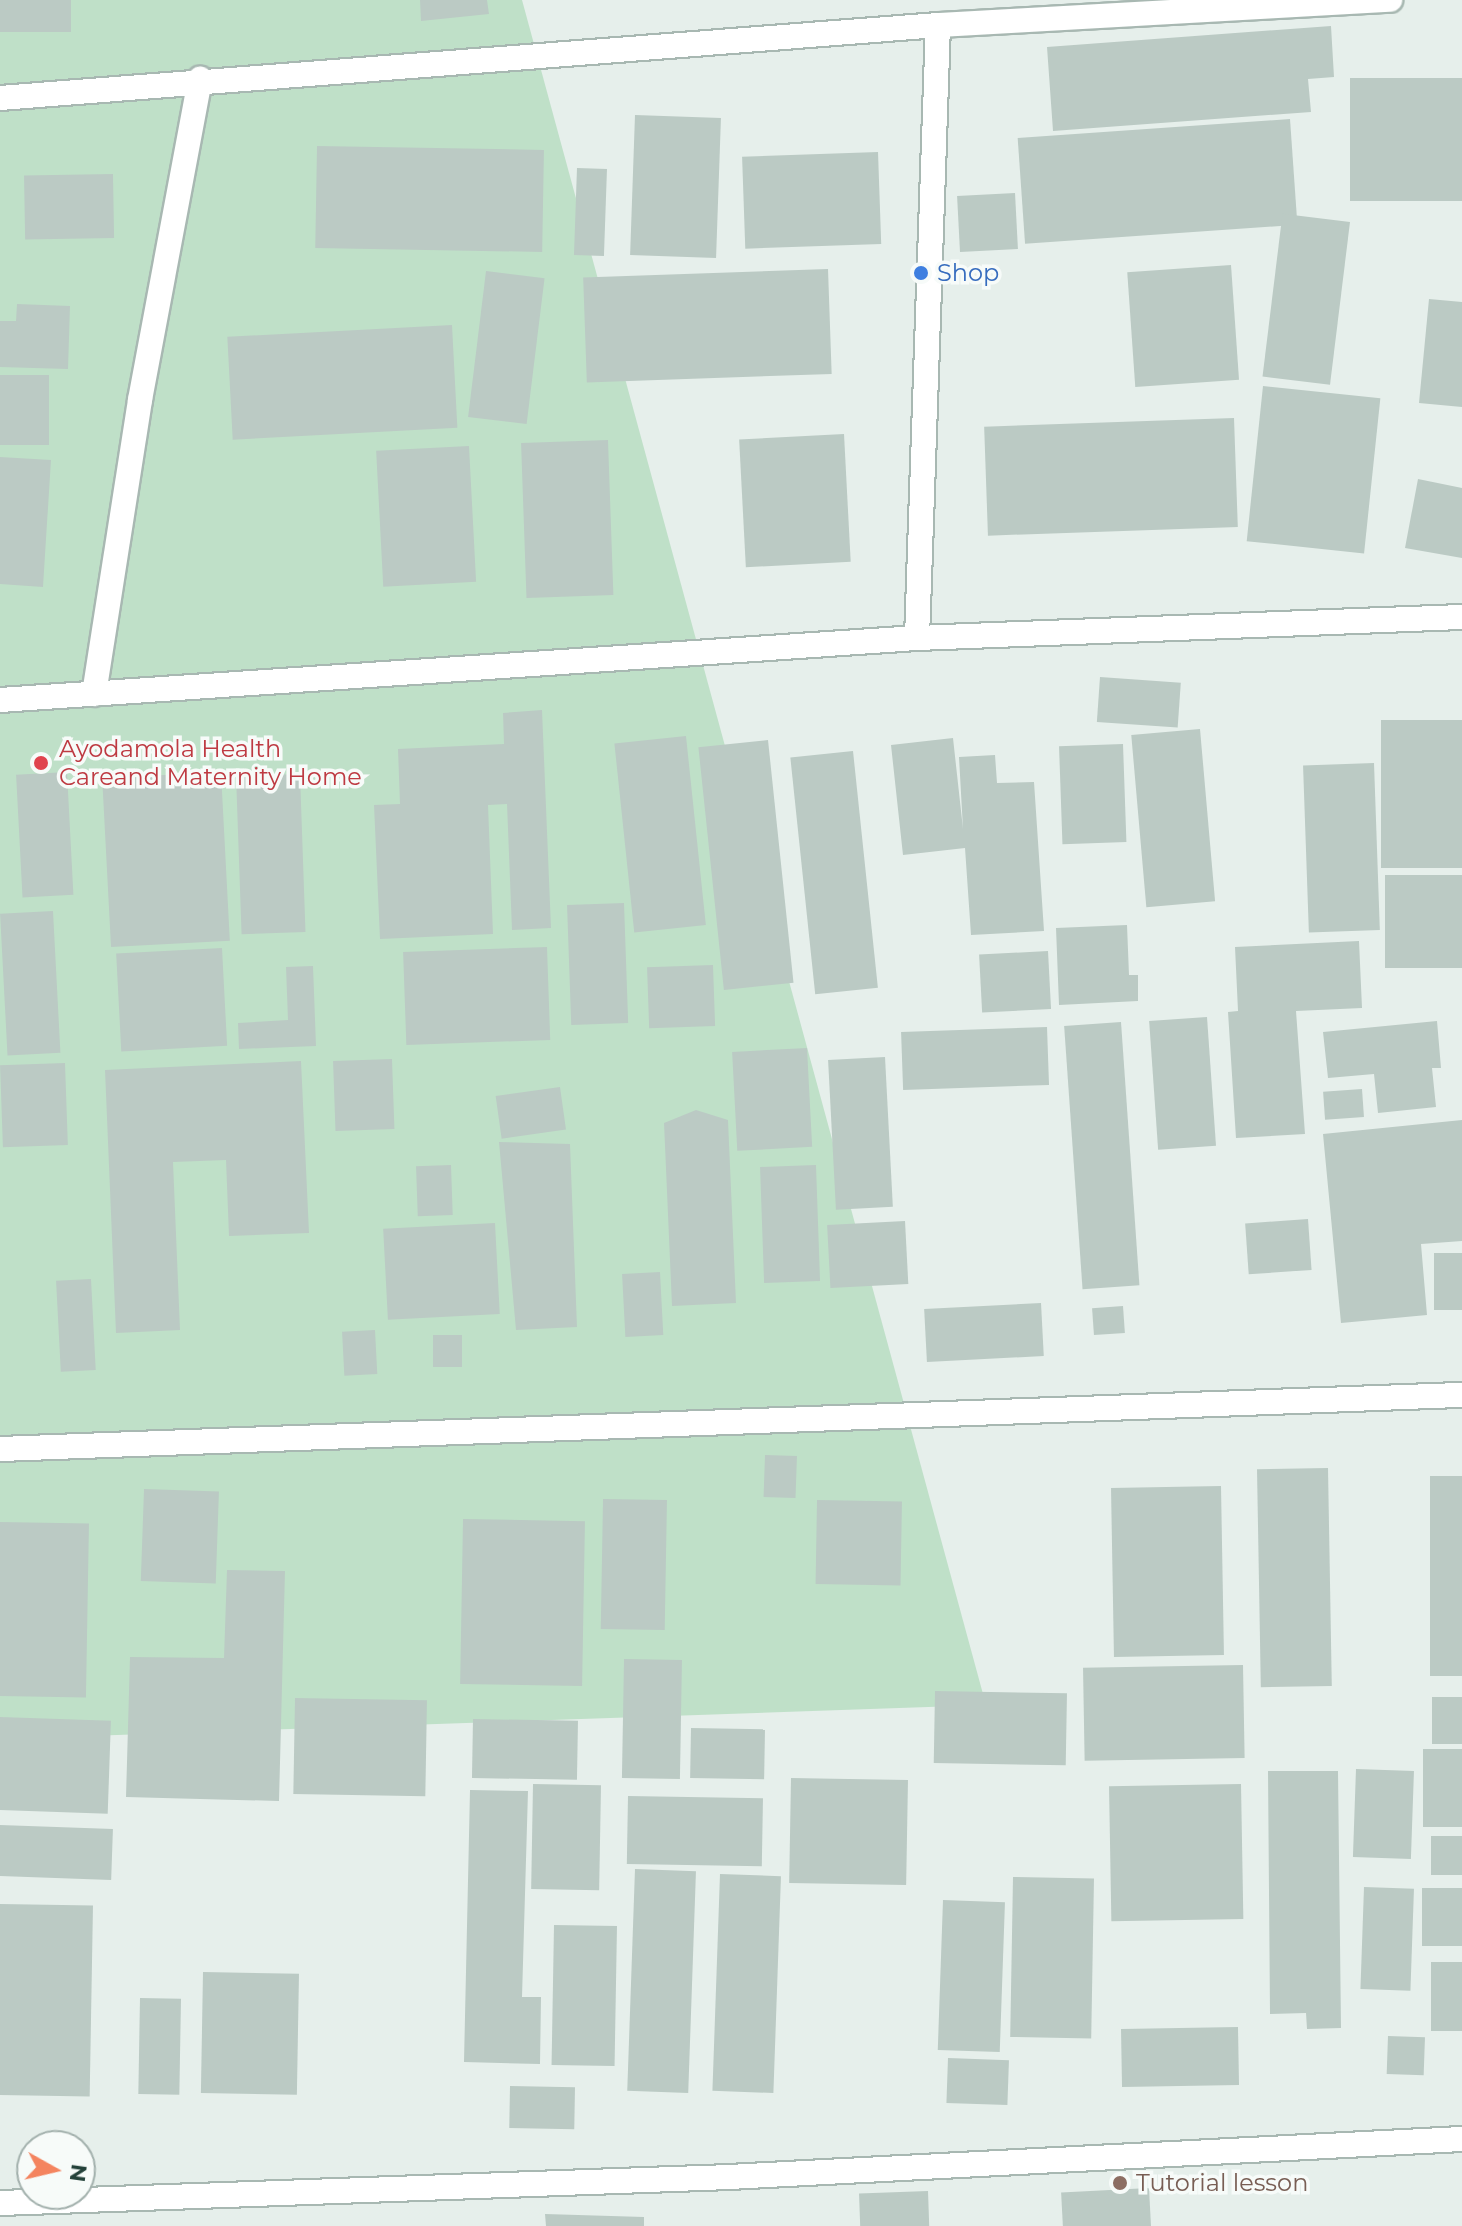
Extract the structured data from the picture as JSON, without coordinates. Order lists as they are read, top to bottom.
{
  "places": ["Shop", "Ayodamola Health Careand Maternity Home", "Tutorial lesson"],
  "north": "right"
}
